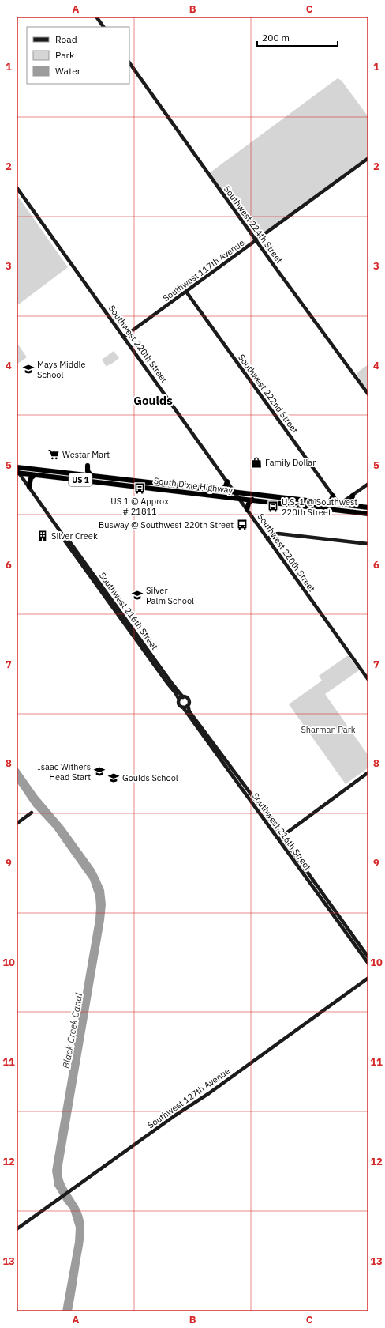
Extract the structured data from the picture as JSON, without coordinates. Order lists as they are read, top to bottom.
{
  "streets": {
    "highway": ["US 1", "South Dixie Highway"],
    "street": [
      "Southwest 224th Street",
      "Southwest 117th Avenue",
      "Southwest 220th Street",
      "Southwest 222nd Street",
      "Southwest 216th Street",
      "Southwest 127th Avenue"
    ]
  },
  "crossings": [
    ["Southwest 224th Street", "Southwest 117th Avenue"],
    ["Southwest 117th Avenue", "Southwest 220th Street"],
    ["Southwest 117th Avenue", "Southwest 222nd Street"],
    ["Southwest 220th Street", "South Dixie Highway"],
    ["Southwest 222nd Street", "South Dixie Highway"],
    ["South Dixie Highway", "Southwest 216th Street"]
  ],
  "districts": ["Goulds"],
  "water": ["Black Creek Canal"],
  "parks": ["Sharman Park"],
  "places": {
    "school or university": [
      "Mays Middle School",
      "Silver Palm School",
      "Isaac Withers Head Start",
      "Goulds School"
    ],
    "supermarket": ["Westar Mart"],
    "shop": ["Family Dollar"],
    "bus stop": ["US 1 @ Approx # 21811", "U.S. 1 @ Southwest 220th Street", "Busway @ Southwest 220th Street"],
    "building": ["Silver Creek"]
  },
  "legend": ["Road", "Park", "Water"],
  "scale_bar": "200 m",
  "grid": {
    "columns": ["A", "B", "C"],
    "rows": [
      "1",
      "2",
      "3",
      "4",
      "5",
      "6",
      "7",
      "8",
      "9",
      "10",
      "11",
      "12",
      "13"
    ]
  }
}
